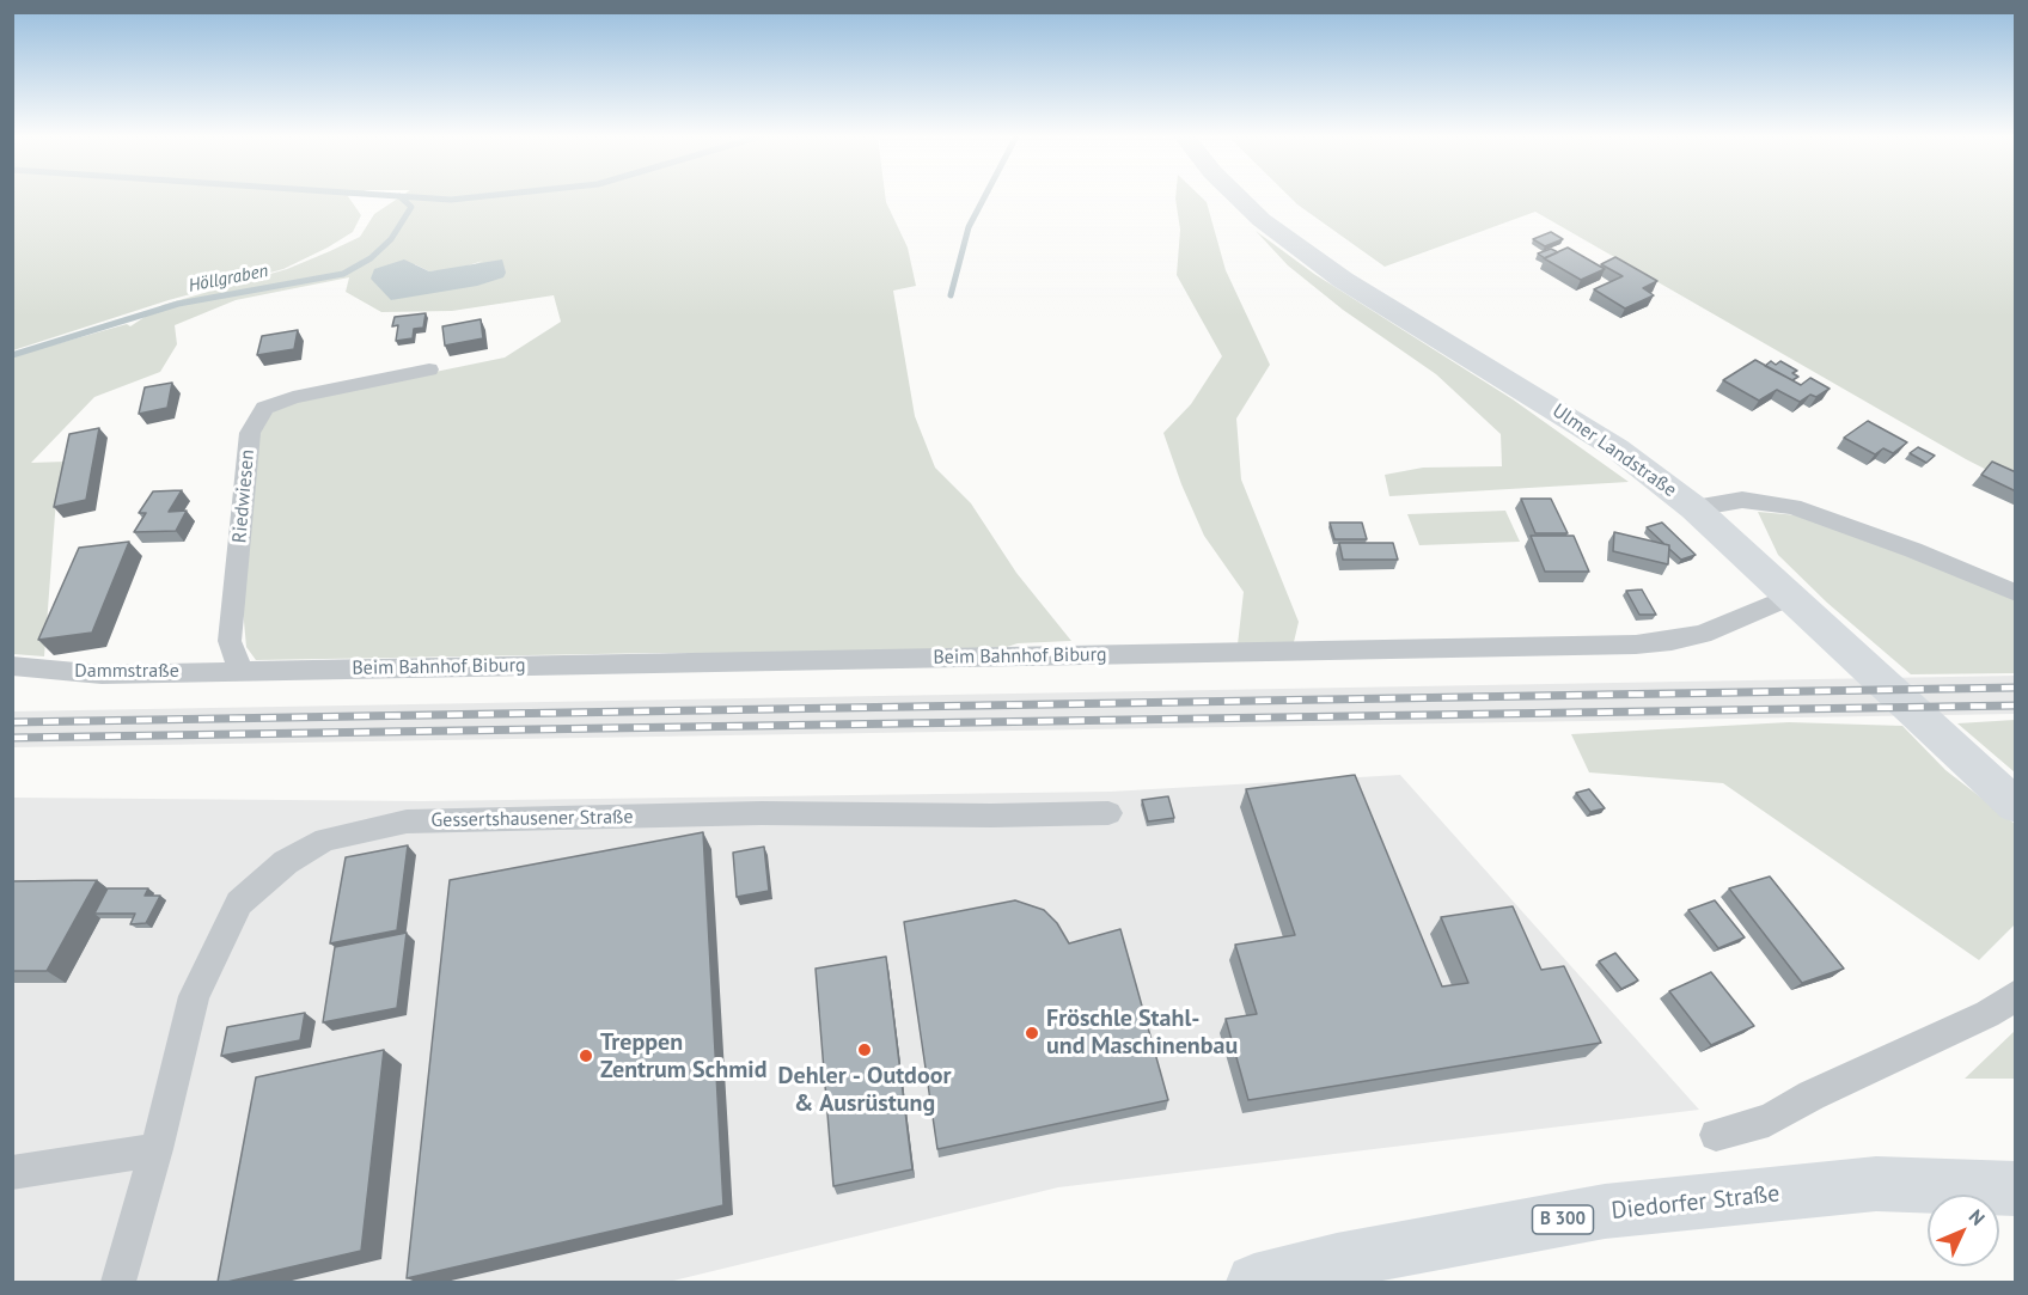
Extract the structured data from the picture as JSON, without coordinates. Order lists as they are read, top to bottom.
{
  "streets": {
    "main road": ["Ulmer Landstraße", "Diedorfer Straße", "B 300"],
    "street": [
      "Riedwiesen",
      "Beim Bahnhof Biburg",
      "Dammstraße",
      "Gessertshausener Straße"
    ]
  },
  "crossings": [
    ["Ulmer Landstraße", "Beim Bahnhof Biburg"],
    ["Riedwiesen", "Beim Bahnhof Biburg"],
    ["Riedwiesen", "Dammstraße"],
    ["Beim Bahnhof Biburg", "Dammstraße"]
  ],
  "water": ["Höllgraben"],
  "places": ["Fröschle Stahl- und Maschinenbau", "Dehler - Outdoor & Ausrüstung", "Treppen Zentrum Schmid"],
  "north": "top right"
}
